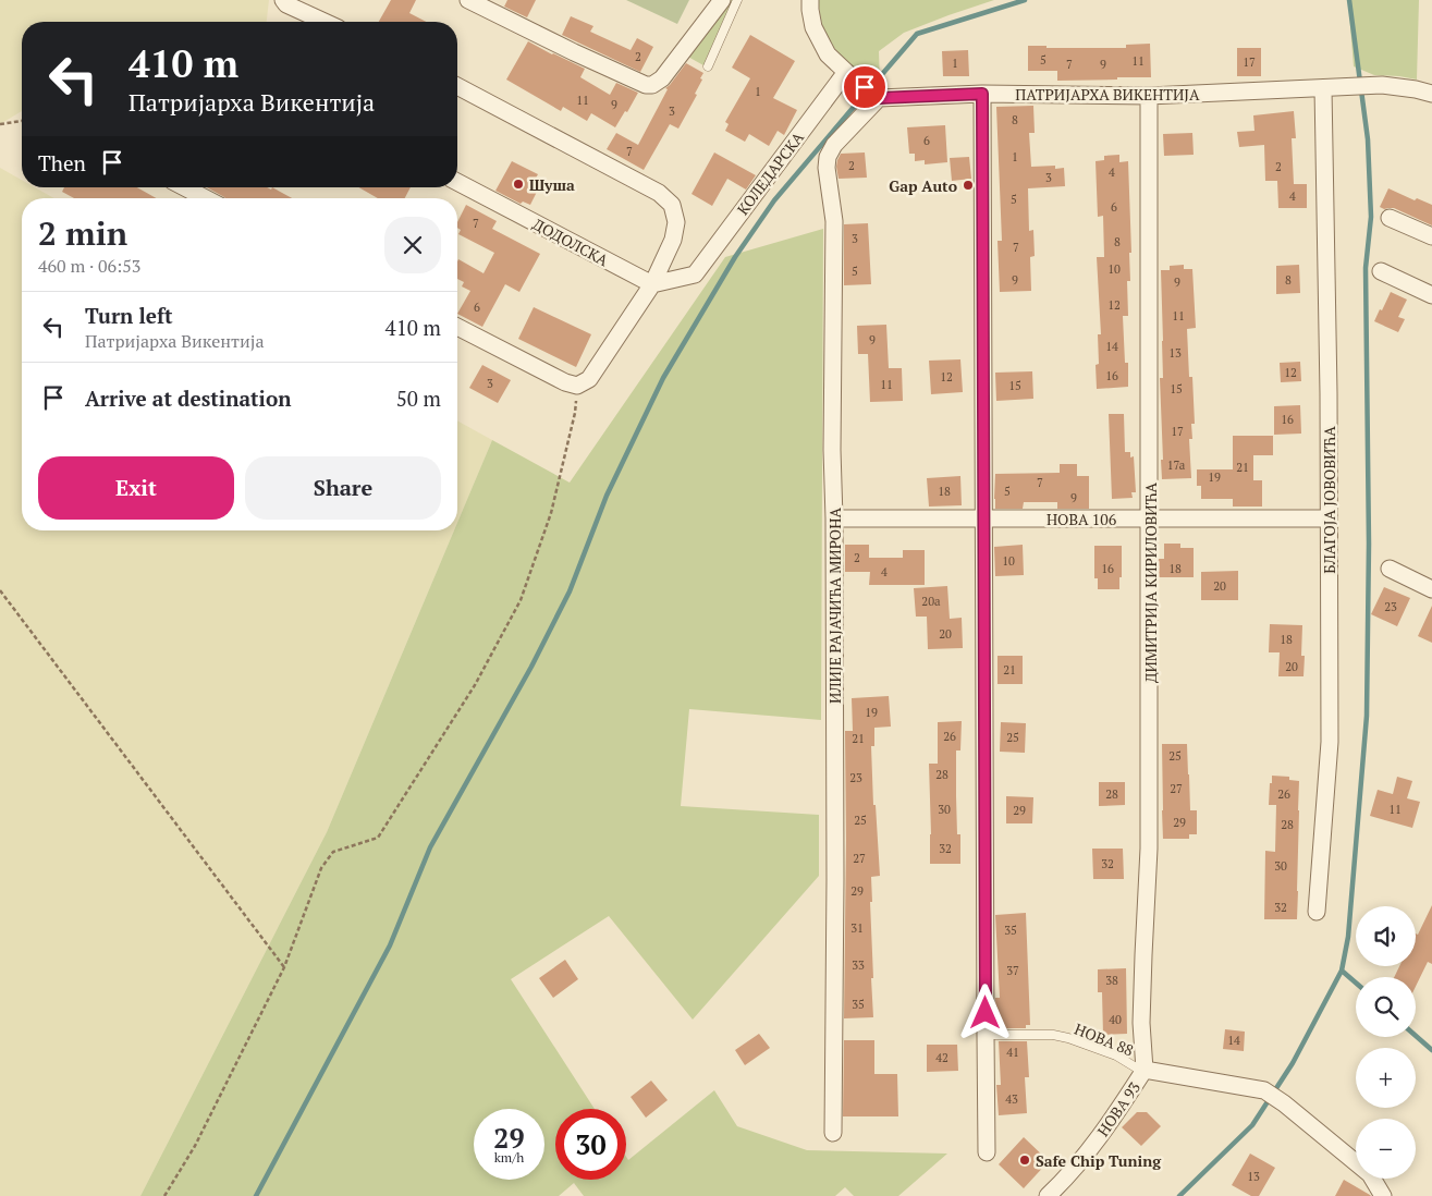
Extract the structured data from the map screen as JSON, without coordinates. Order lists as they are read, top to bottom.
{
  "streets": {
    "street": [
      "ПАТРИЈАРХА ВИКЕНТИЈА",
      "КОЛЕДАРСКА",
      "ДОДОЛСКА",
      "БЛАГОЈА ЈОВОВИЋА",
      "НОВА 106",
      "ДИМИТРИЈА КИРИЛОВИЋА",
      "ИЛИЈЕ РАЈАЧИЋА МИРОНА",
      "НОВА 93"
    ],
    "lane": ["НОВА 88"]
  },
  "crossings": [
    ["ПАТРИЈАРХА ВИКЕНТИЈА", "БЛАГОЈА ЈОВОВИЋА"],
    ["ПАТРИЈАРХА ВИКЕНТИЈА", "ДИМИТРИЈА КИРИЛОВИЋА"],
    ["ПАТРИЈАРХА ВИКЕНТИЈА", "ИЛИЈЕ РАЈАЧИЋА МИРОНА"],
    ["БЛАГОЈА ЈОВОВИЋА", "НОВА 106"],
    ["НОВА 106", "ДИМИТРИЈА КИРИЛОВИЋА"],
    ["НОВА 106", "ИЛИЈЕ РАЈАЧИЋА МИРОНА"],
    ["ДИМИТРИЈА КИРИЛОВИЋА", "НОВА 88"],
    ["ДИМИТРИЈА КИРИЛОВИЋА", "НОВА 93"],
    ["НОВА 88", "НОВА 93"]
  ],
  "places": ["Шуша", "Gap Auto", "Safe Chip Tuning"],
  "house_numbers": [
    "2",
    "5",
    "11",
    "17",
    "1",
    "7",
    "9",
    "1",
    "11",
    "9",
    "3",
    "8",
    "6",
    "7",
    "1",
    "2",
    "2",
    "4",
    "3",
    "4",
    "5",
    "6",
    "7",
    "3",
    "8",
    "7",
    "10",
    "5",
    "9",
    "8",
    "9",
    "12",
    "6",
    "11",
    "9",
    "14",
    "13",
    "12",
    "16",
    "12",
    "3",
    "11",
    "15",
    "15",
    "16",
    "17",
    "17a",
    "21",
    "19",
    "7",
    "18",
    "5",
    "9",
    "2",
    "10",
    "16",
    "18",
    "4",
    "20",
    "20a",
    "23",
    "20",
    "18",
    "20",
    "21",
    "19",
    "26",
    "25",
    "21",
    "25",
    "28",
    "23",
    "27",
    "28",
    "26",
    "30",
    "11",
    "29",
    "25",
    "29",
    "28",
    "32",
    "27",
    "32",
    "30",
    "29",
    "32",
    "31",
    "35",
    "33",
    "37",
    "38",
    "35",
    "40",
    "14",
    "41",
    "42",
    "43",
    "13"
  ],
  "page": {
    "turn": ["410 m", "Патријарха Викентија"],
    "then": "Then",
    "heading": ["2 min", "460 m · 06:53"],
    "list": [
      {
        "name": "Turn left",
        "note": "Патријарха Викентија",
        "value": "410 m"
      },
      {
        "name": "Arrive at destination",
        "value": "50 m"
      }
    ],
    "buttons": ["Exit", "Share"],
    "map_buttons": ["+", "−"],
    "speed": "29 km/h",
    "limit": "30"
  }
}
